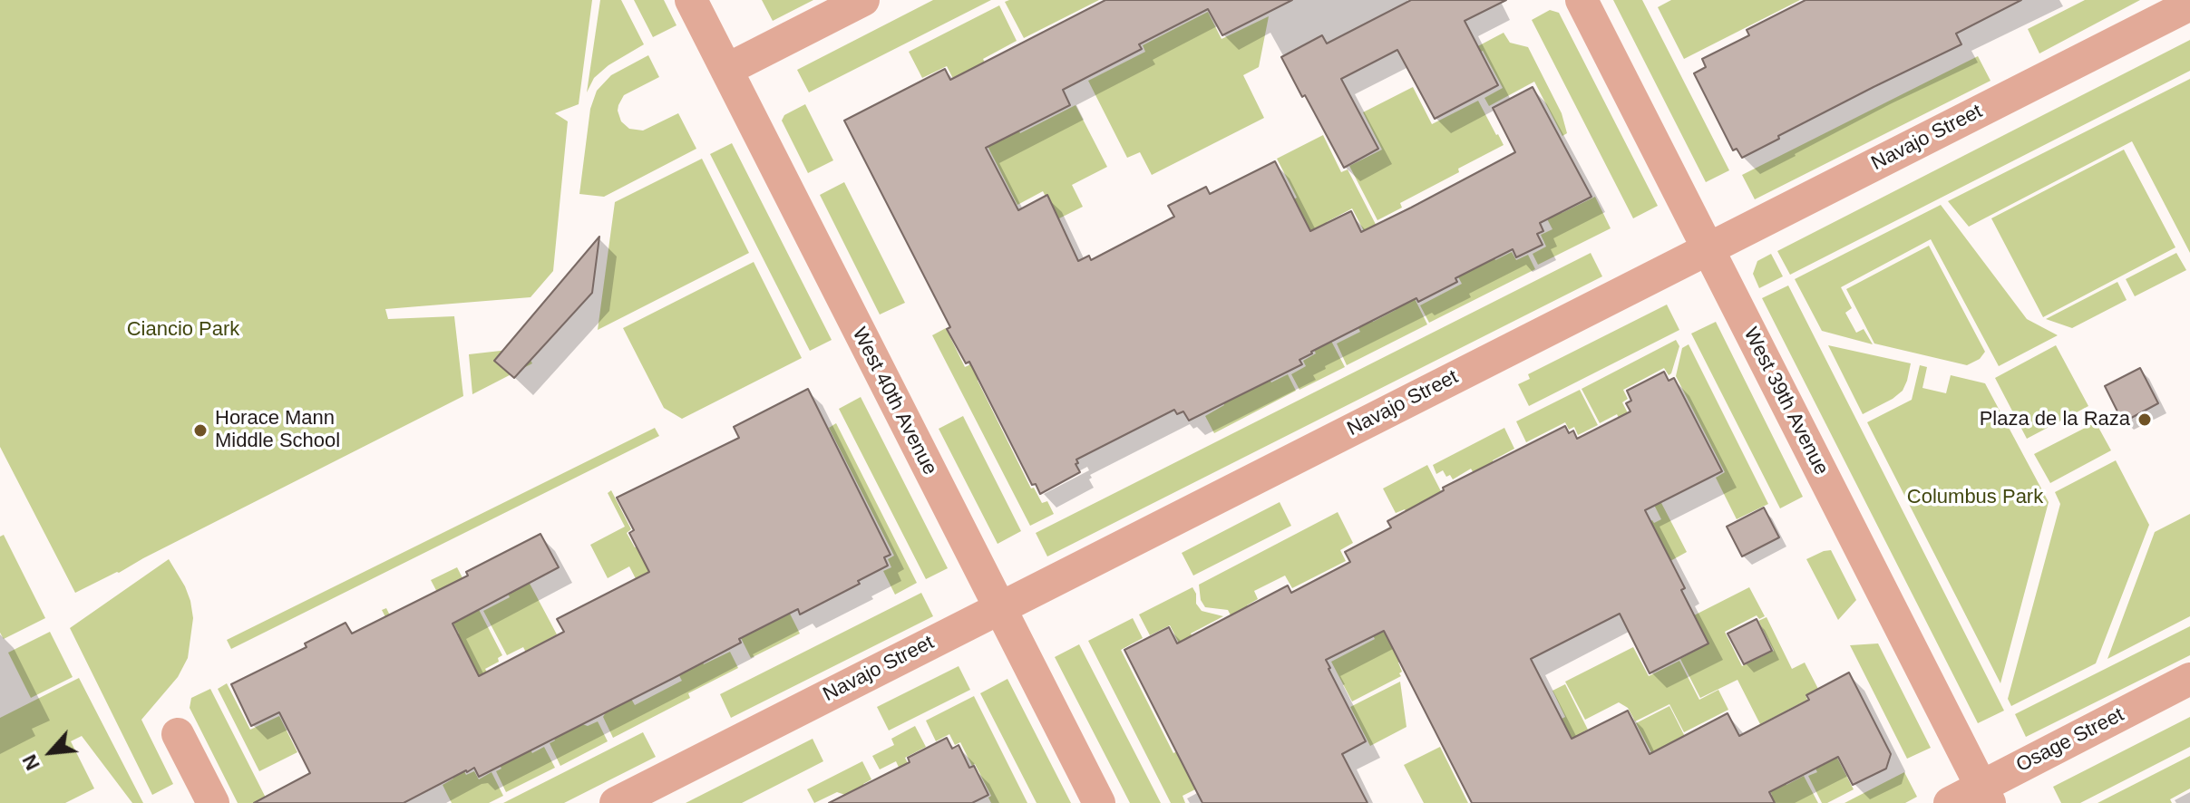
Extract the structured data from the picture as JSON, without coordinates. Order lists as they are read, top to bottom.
{
  "streets": {
    "street": [
      "Navajo Street",
      "West 40th Avenue",
      "West 39th Avenue",
      "Osage Street"
    ]
  },
  "crossings": [
    ["Navajo Street", "West 40th Avenue"],
    ["Navajo Street", "West 39th Avenue"],
    ["West 39th Avenue", "Osage Street"]
  ],
  "parks": ["Ciancio Park", "Columbus Park"],
  "places": ["Plaza de la Raza", "Horace Mann Middle School"],
  "north": "bottom left"
}
